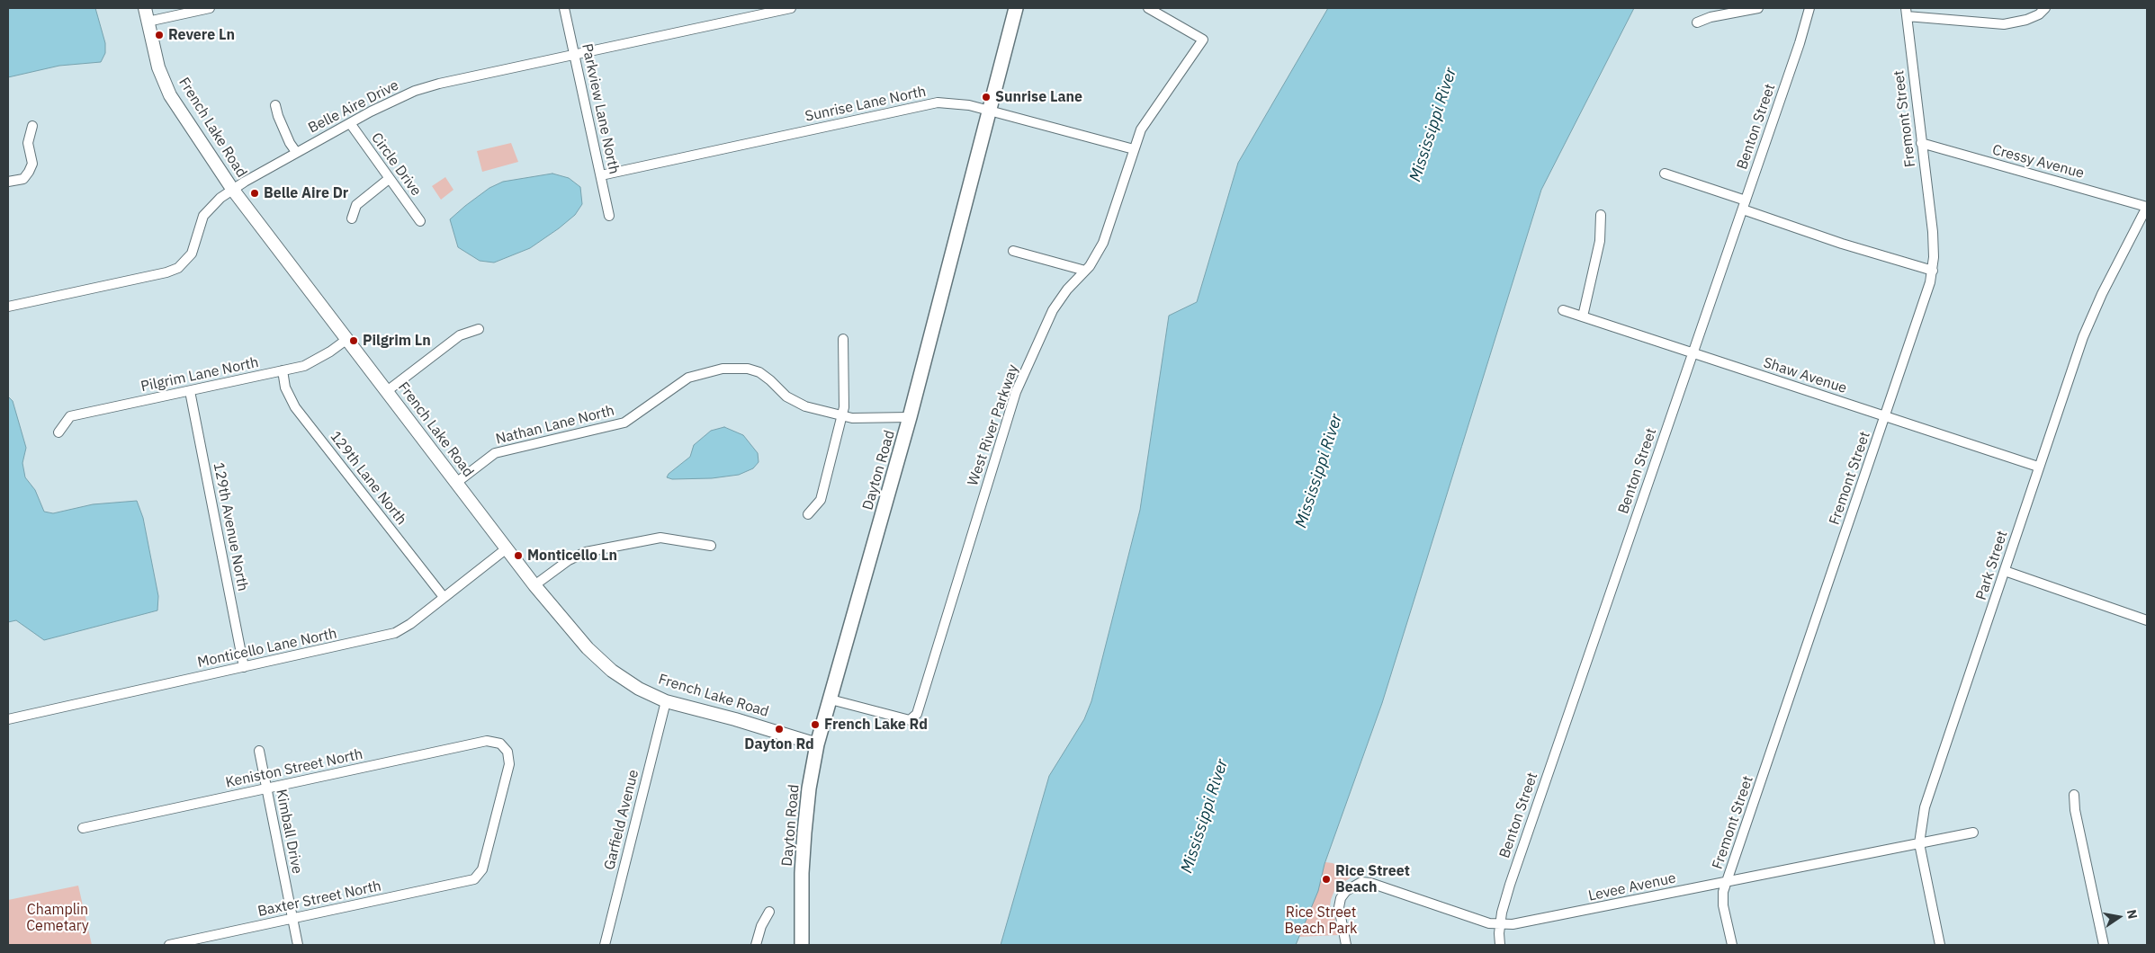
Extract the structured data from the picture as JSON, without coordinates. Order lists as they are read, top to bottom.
{
  "streets": {
    "main road": ["Dayton Road"],
    "street": [
      "Sunrise Lane North",
      "Belle Aire Drive",
      "Parkview Lane North",
      "Fremont Street",
      "Benton Street",
      "French Lake Road",
      "Cressy Avenue",
      "Circle Drive",
      "Pilgrim Lane North",
      "Shaw Avenue",
      "Nathan Lane North",
      "West River Parkway",
      "129th Lane North",
      "129th Avenue North",
      "Park Street",
      "Monticello Lane North",
      "Keniston Street North",
      "Garfield Avenue",
      "Kimball Drive",
      "Levee Avenue",
      "Baxter Street North"
    ]
  },
  "crossings": [
    ["Sunrise Lane North", "Parkview Lane North"],
    ["Sunrise Lane North", "West River Parkway"],
    ["Sunrise Lane North", "Dayton Road"],
    ["Belle Aire Drive", "Parkview Lane North"],
    ["Belle Aire Drive", "French Lake Road"],
    ["Belle Aire Drive", "Circle Drive"],
    ["Fremont Street", "Cressy Avenue"],
    ["Fremont Street", "Shaw Avenue"],
    ["Fremont Street", "Levee Avenue"],
    ["Benton Street", "Shaw Avenue"],
    ["Benton Street", "Levee Avenue"],
    ["French Lake Road", "Pilgrim Lane North"],
    ["French Lake Road", "Nathan Lane North"],
    ["French Lake Road", "Dayton Road"],
    ["French Lake Road", "Monticello Lane North"],
    ["French Lake Road", "Garfield Avenue"],
    ["Cressy Avenue", "Park Street"],
    ["Pilgrim Lane North", "129th Lane North"],
    ["Pilgrim Lane North", "129th Avenue North"],
    ["Shaw Avenue", "Park Street"],
    ["Nathan Lane North", "Dayton Road"],
    ["West River Parkway", "Dayton Road"],
    ["129th Lane North", "Monticello Lane North"],
    ["129th Avenue North", "Monticello Lane North"],
    ["Park Street", "Levee Avenue"],
    ["Keniston Street North", "Kimball Drive"],
    ["Keniston Street North", "Baxter Street North"],
    ["Kimball Drive", "Baxter Street North"]
  ],
  "water": ["Mississippi River"],
  "parks": ["Champlin Cemetary", "Rice Street Beach Park"],
  "places": [
    "Revere Ln",
    "Sunrise Lane",
    "Belle Aire Dr",
    "Pilgrim Ln",
    "Monticello Ln",
    "French Lake Rd",
    "Dayton Rd",
    "Rice Street Beach"
  ],
  "north": "right"
}
